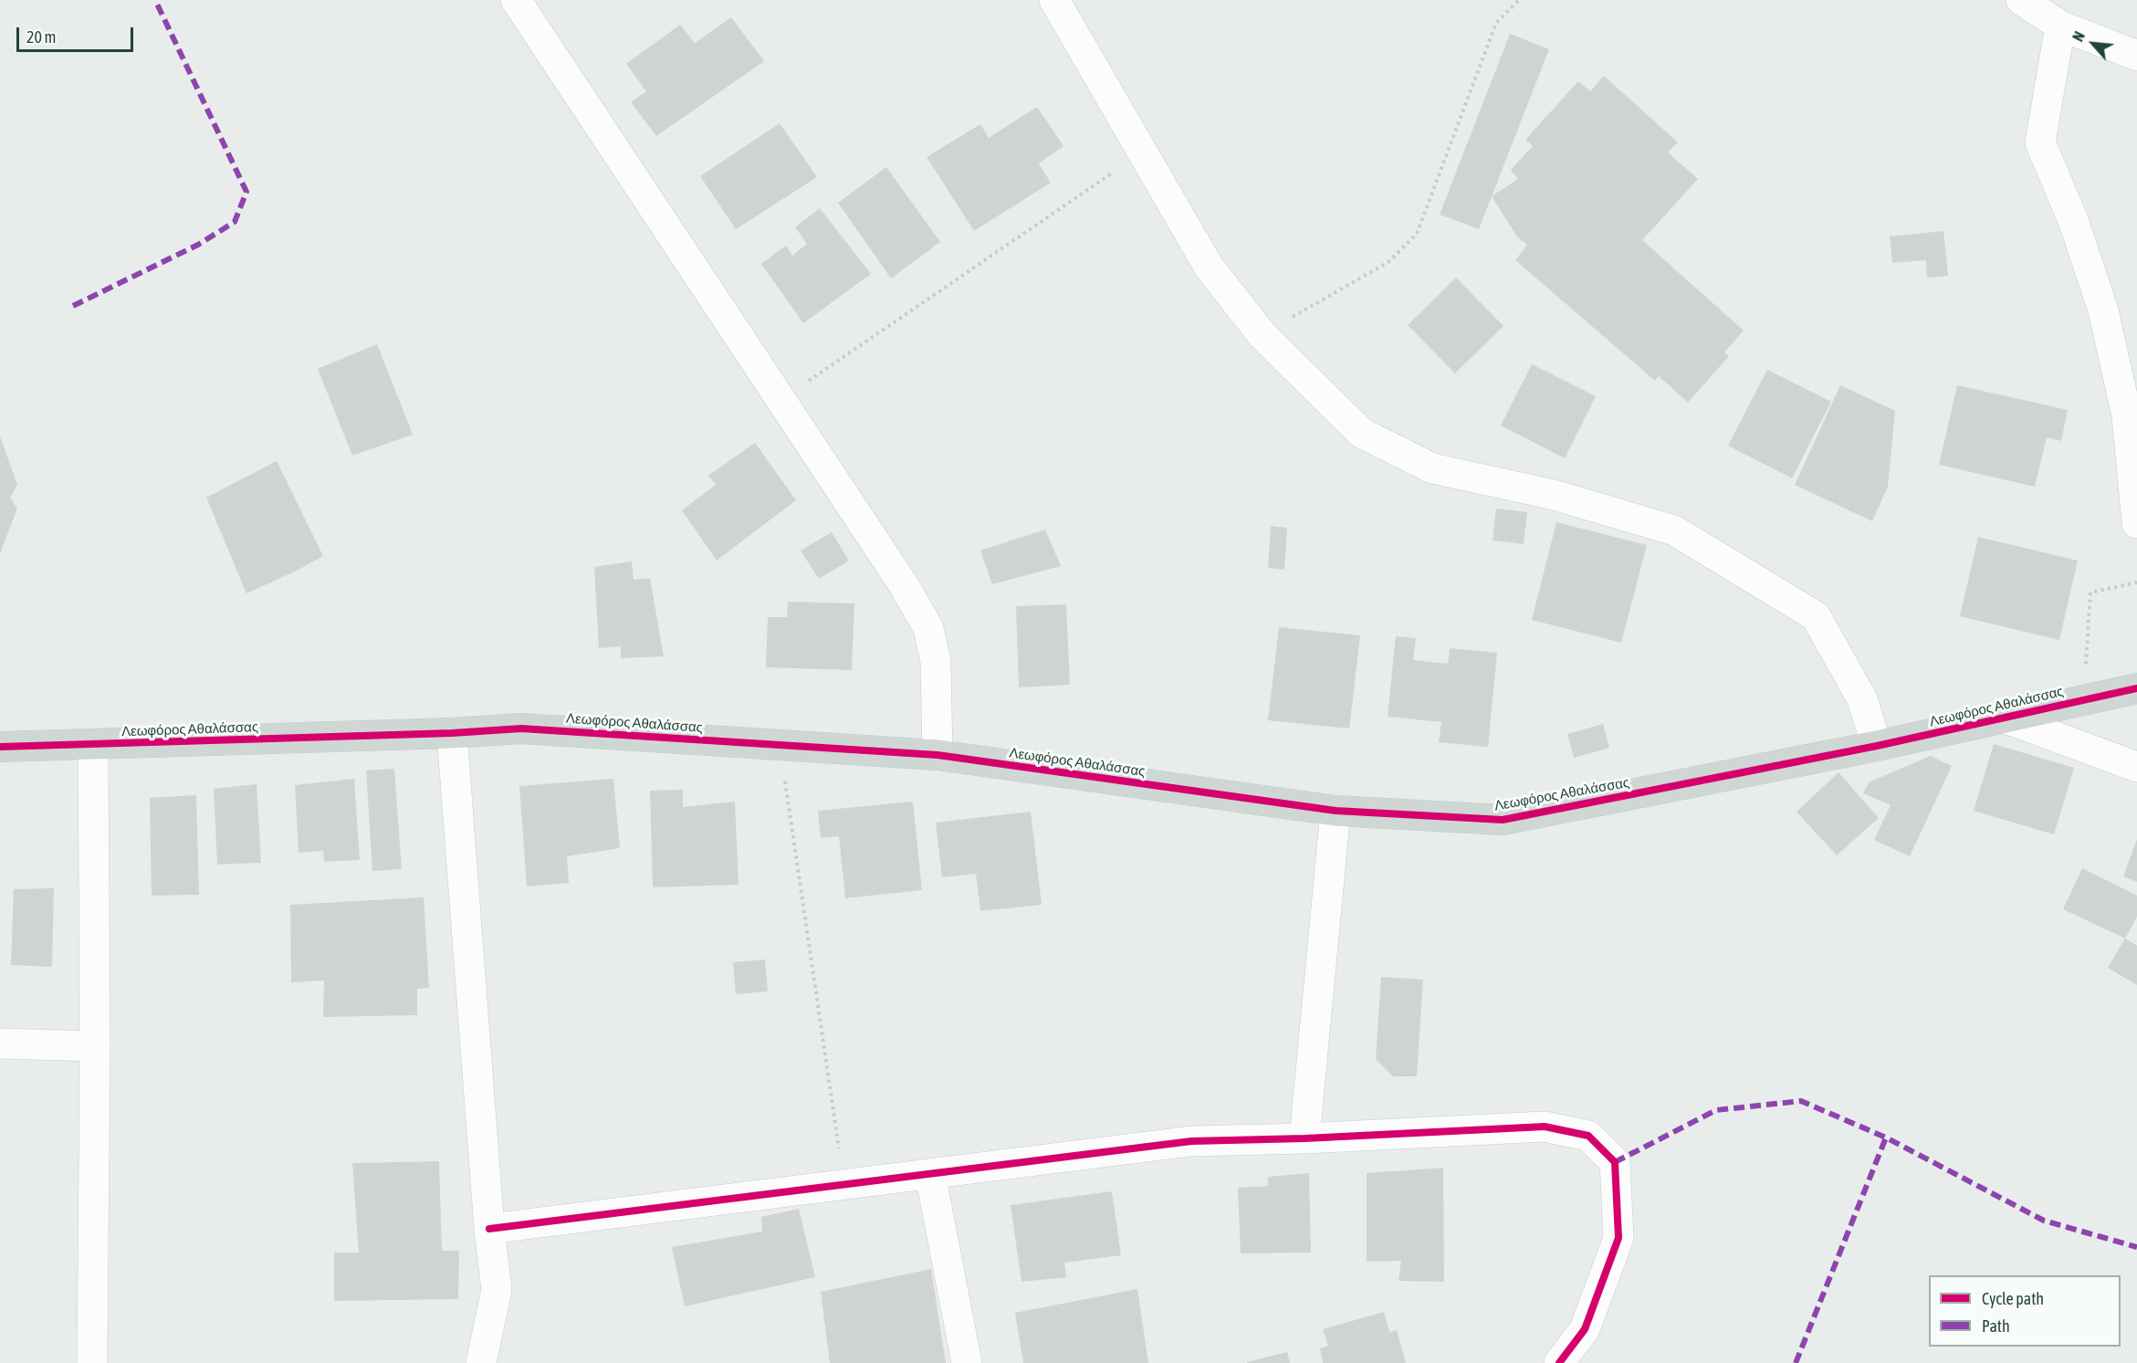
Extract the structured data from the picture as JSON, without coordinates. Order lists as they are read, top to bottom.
{
  "streets": {
    "main road": ["Λεωφόρος Αθαλάσσας"]
  },
  "legend": ["Cycle path", "Path"],
  "scale_bar": "20 m",
  "north": "top left"
}
